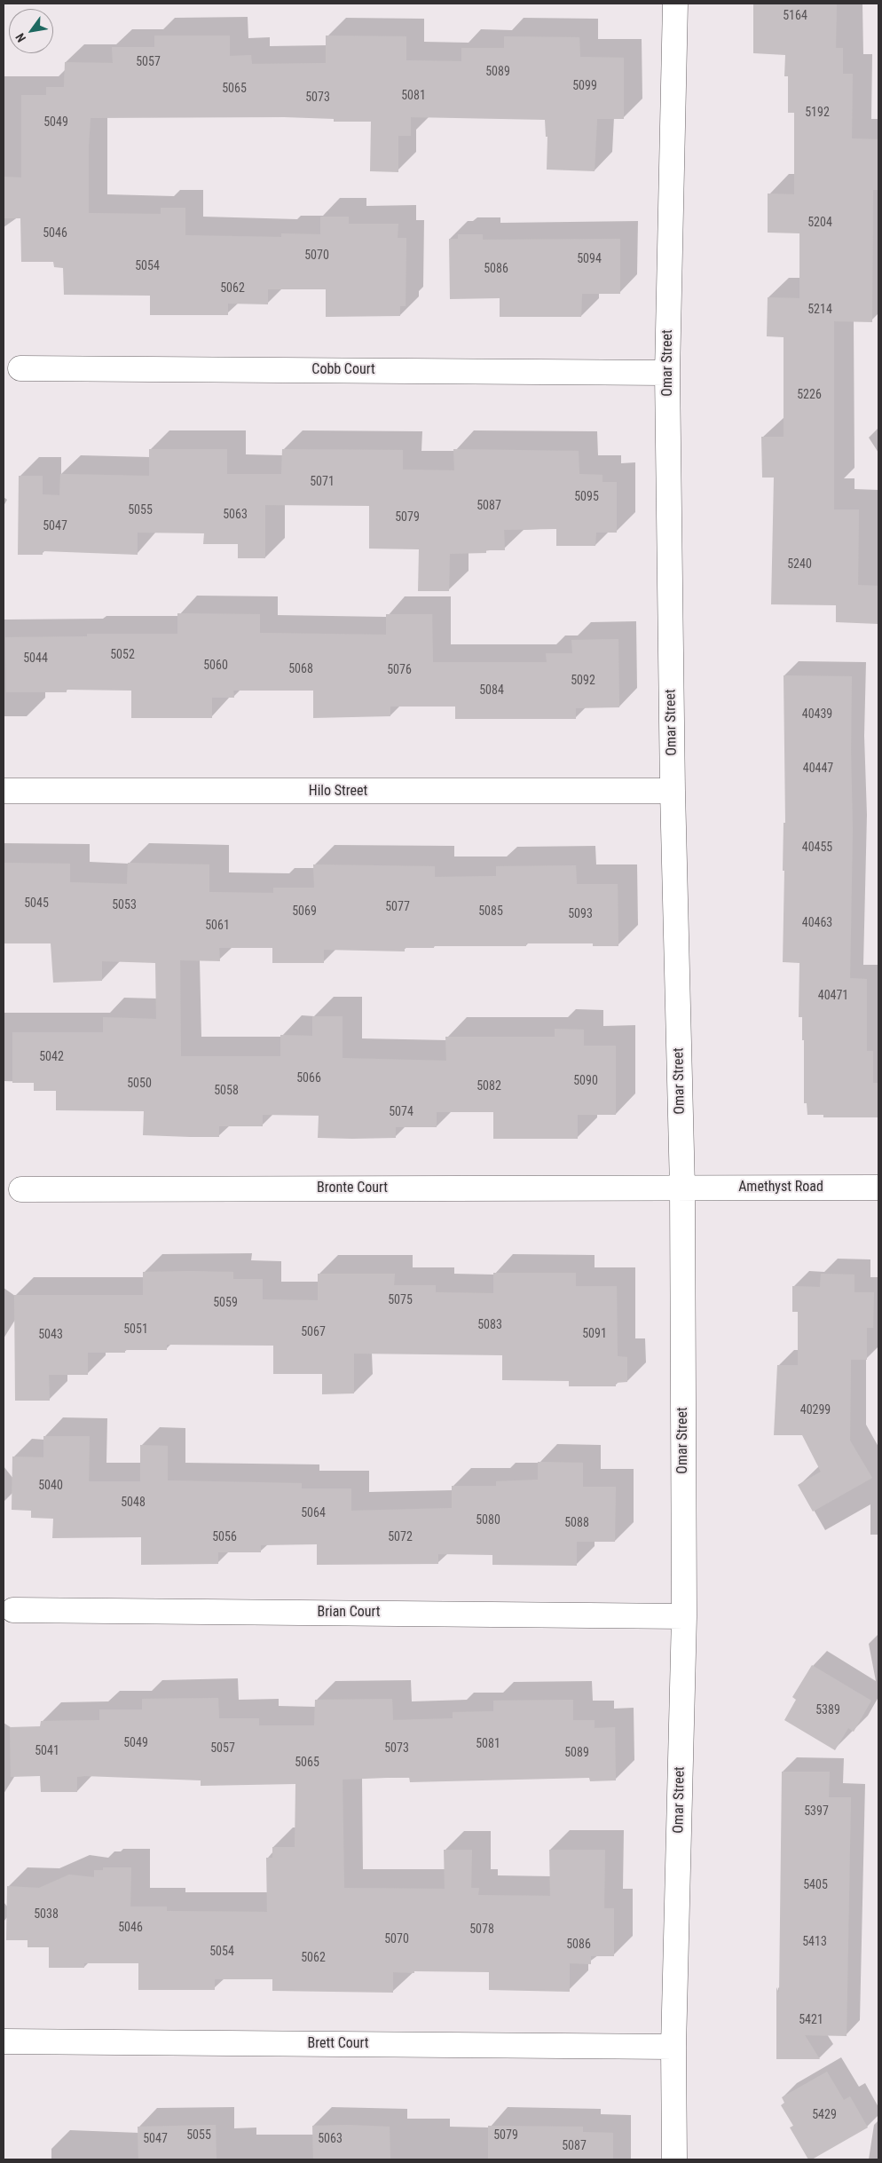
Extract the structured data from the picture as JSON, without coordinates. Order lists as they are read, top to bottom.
{
  "streets": {
    "street": [
      "Omar Street",
      "Cobb Court",
      "Hilo Street",
      "Amethyst Road",
      "Bronte Court",
      "Brian Court",
      "Brett Court"
    ]
  },
  "crossings": [
    ["Omar Street", "Cobb Court"],
    ["Omar Street", "Hilo Street"],
    ["Omar Street", "Amethyst Road"],
    ["Omar Street", "Bronte Court"],
    ["Omar Street", "Brian Court"],
    ["Omar Street", "Brett Court"],
    ["Amethyst Road", "Bronte Court"]
  ],
  "house_numbers": [
    "5164",
    "5057",
    "5089",
    "5099",
    "5065",
    "5081",
    "5073",
    "5192",
    "5049",
    "5204",
    "5046",
    "5070",
    "5094",
    "5054",
    "5086",
    "5062",
    "5214",
    "5226",
    "5071",
    "5095",
    "5087",
    "5055",
    "5063",
    "5079",
    "5047",
    "5240",
    "5052",
    "5044",
    "5060",
    "5068",
    "5076",
    "5092",
    "5084",
    "40439",
    "40447",
    "40455",
    "5045",
    "5053",
    "5077",
    "5069",
    "5085",
    "5093",
    "40463",
    "5061",
    "40471",
    "5042",
    "5066",
    "5090",
    "5050",
    "5082",
    "5058",
    "5074",
    "5075",
    "5059",
    "5083",
    "5051",
    "5067",
    "5091",
    "5043",
    "40299",
    "5040",
    "5048",
    "5064",
    "5080",
    "5088",
    "5056",
    "5072",
    "5389",
    "5049",
    "5081",
    "5057",
    "5073",
    "5041",
    "5089",
    "5065",
    "5397",
    "5405",
    "5038",
    "5046",
    "5078",
    "5070",
    "5413",
    "5086",
    "5054",
    "5062",
    "5421",
    "5429",
    "5055",
    "5079",
    "5047",
    "5063",
    "5087"
  ],
  "north": "bottom left"
}
